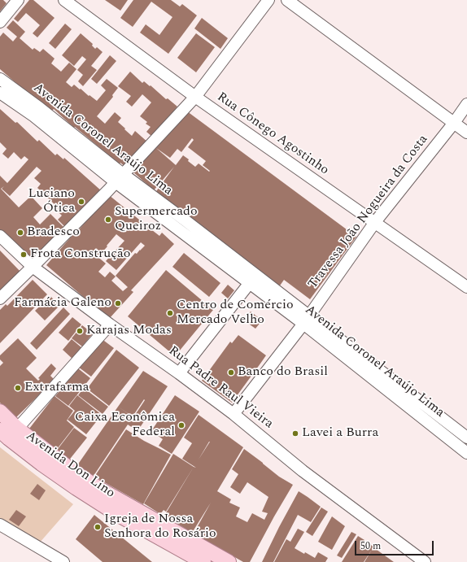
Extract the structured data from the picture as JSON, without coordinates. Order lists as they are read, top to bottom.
{
  "streets": {
    "main road": ["Avenida Don Lino"],
    "street": [
      "Rua Cônego Agostinho",
      "Avenida Coronel Araújo Lima",
      "Travessa João Nogueira da Costa",
      "Rua Padre Raul Vieira"
    ]
  },
  "crossings": [
    ["Rua Cônego Agostinho", "Travessa João Nogueira da Costa"],
    ["Avenida Coronel Araújo Lima", "Travessa João Nogueira da Costa"],
    ["Travessa João Nogueira da Costa", "Rua Padre Raul Vieira"]
  ],
  "places": [
    "Luciano Ótica",
    "Supermercado Queiroz",
    "Bradesco",
    "Frota Construção",
    "Farmácia Galeno",
    "Centro de Comércio Mercado Velho",
    "Karajas Modas",
    "Banco do Brasil",
    "Extrafarma",
    "Caixa Econômica Federal",
    "Lavei a Burra",
    "Igreja de Nossa Senhora do Rosário"
  ],
  "scale_bar": "50 m"
}
